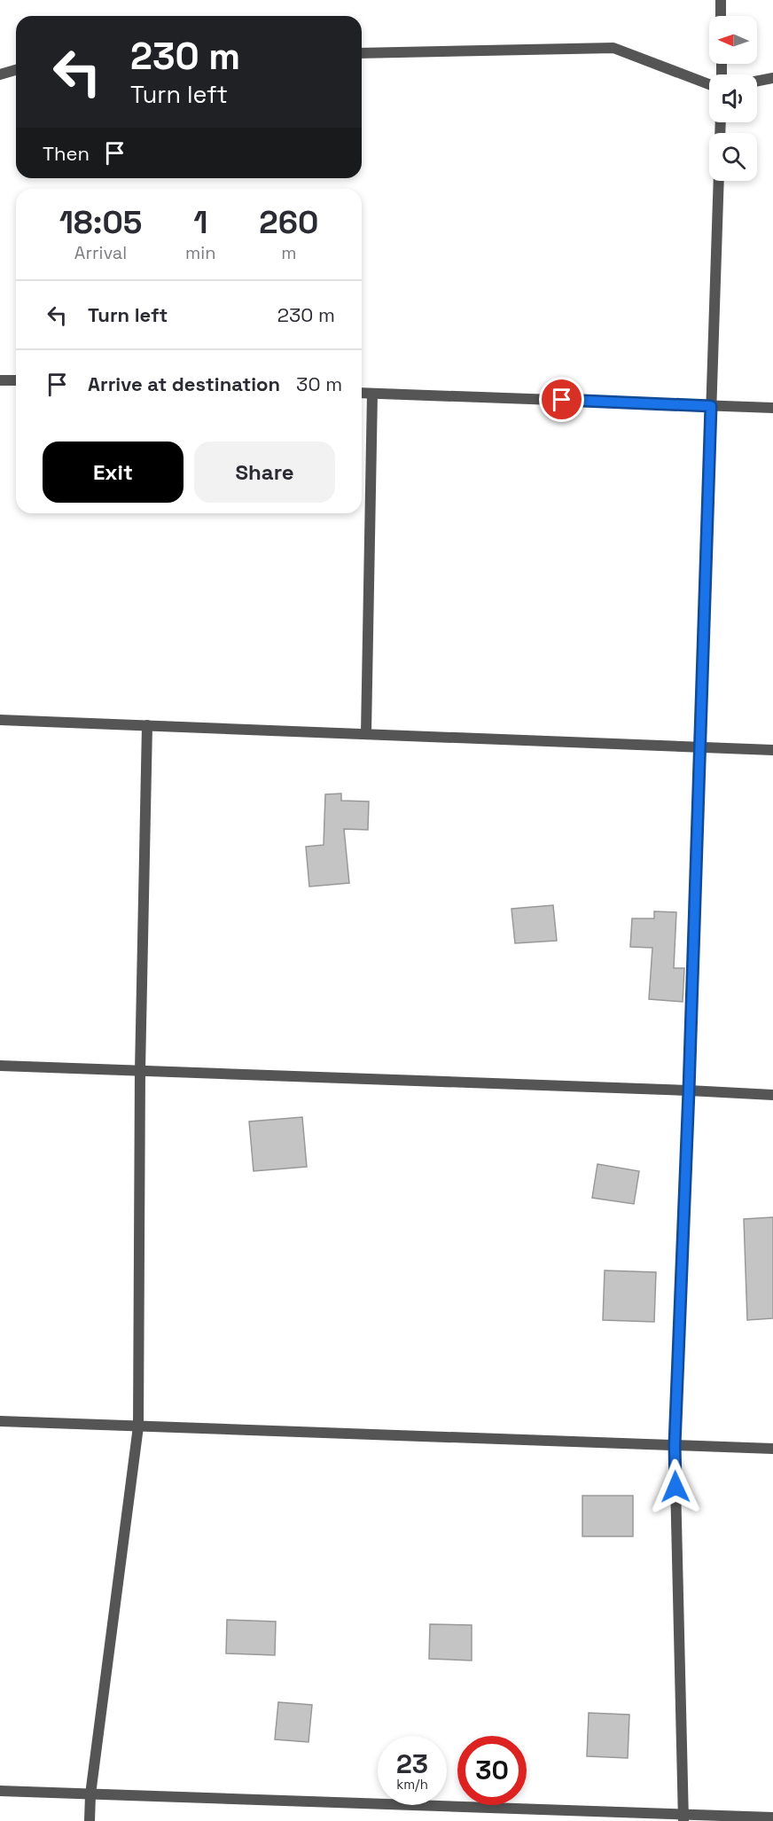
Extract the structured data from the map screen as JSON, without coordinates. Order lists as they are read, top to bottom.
{
  "north": "left",
  "page": {
    "turn": ["230 m", "Turn left"],
    "then": "Then",
    "eta": [
      "18:05",
      "Arrival",
      "1",
      "min",
      "260",
      "m"
    ],
    "list": [
      {
        "name": "Turn left",
        "value": "230 m"
      },
      {
        "name": "Arrive at destination",
        "value": "30 m"
      }
    ],
    "buttons": ["Exit", "Share"],
    "speed": "23 km/h",
    "limit": "30"
  }
}
